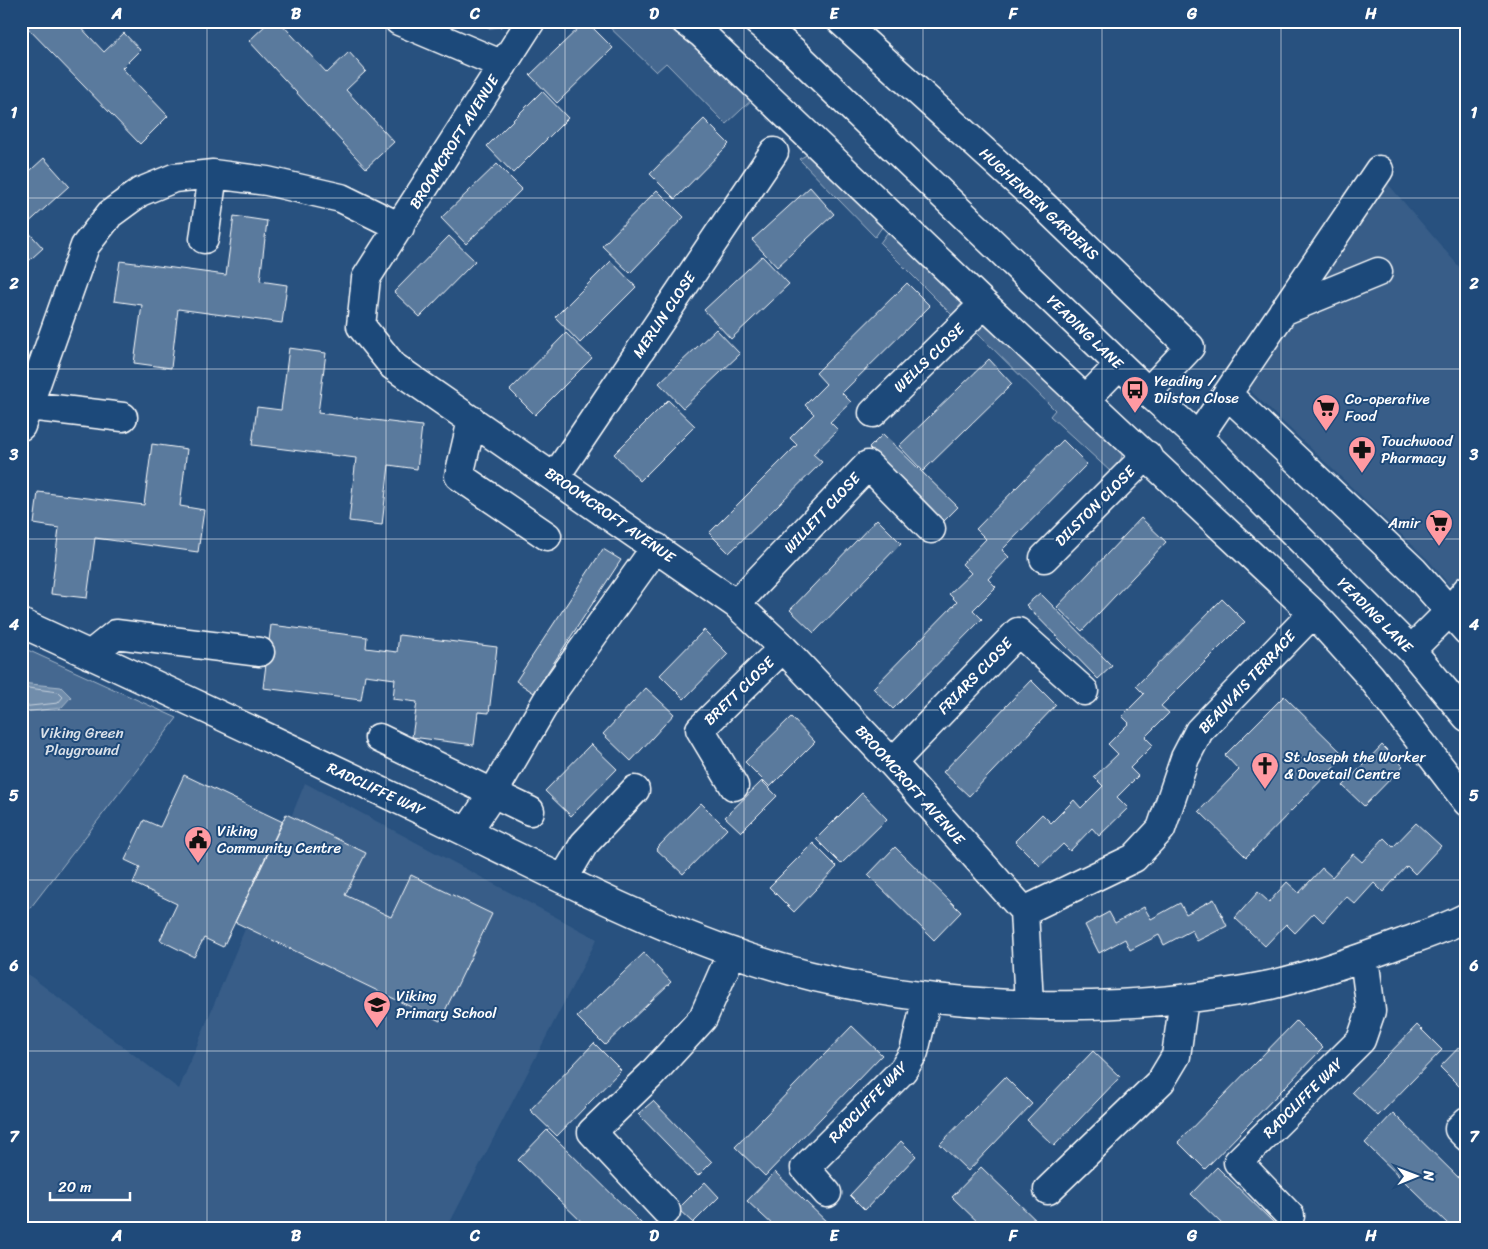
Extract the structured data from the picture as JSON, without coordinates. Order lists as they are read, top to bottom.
{
  "streets": {
    "street": [
      "BROOMCROFT AVENUE",
      "HUGHENDEN GARDENS",
      "MERLIN CLOSE",
      "YEADING LANE",
      "WELLS CLOSE",
      "DILSTON CLOSE",
      "WILLETT CLOSE",
      "FRIARS CLOSE",
      "BEAUVAIS TERRACE",
      "BRETT CLOSE",
      "RADCLIFFE WAY"
    ]
  },
  "crossings": [
    ["BROOMCROFT AVENUE", "MERLIN CLOSE"],
    ["BROOMCROFT AVENUE", "WILLETT CLOSE"],
    ["BROOMCROFT AVENUE", "FRIARS CLOSE"],
    ["BROOMCROFT AVENUE", "BEAUVAIS TERRACE"],
    ["BROOMCROFT AVENUE", "BRETT CLOSE"],
    ["HUGHENDEN GARDENS", "YEADING LANE"]
  ],
  "parks": ["Viking Green Playground"],
  "places": {
    "bus stop": ["Yeading / Dilston Close"],
    "supermarket": ["Co-operative Food", "Amir"],
    "pharmacy": ["Touchwood Pharmacy"],
    "church": ["St Joseph the Worker & Dovetail Centre"],
    "public building": ["Viking Community Centre"],
    "school or university": ["Viking Primary School"]
  },
  "scale_bar": "20 m",
  "north": "right",
  "grid": {
    "columns": [
      "A",
      "B",
      "C",
      "D",
      "E",
      "F",
      "G",
      "H"
    ],
    "rows": [
      "1",
      "2",
      "3",
      "4",
      "5",
      "6",
      "7"
    ]
  }
}
